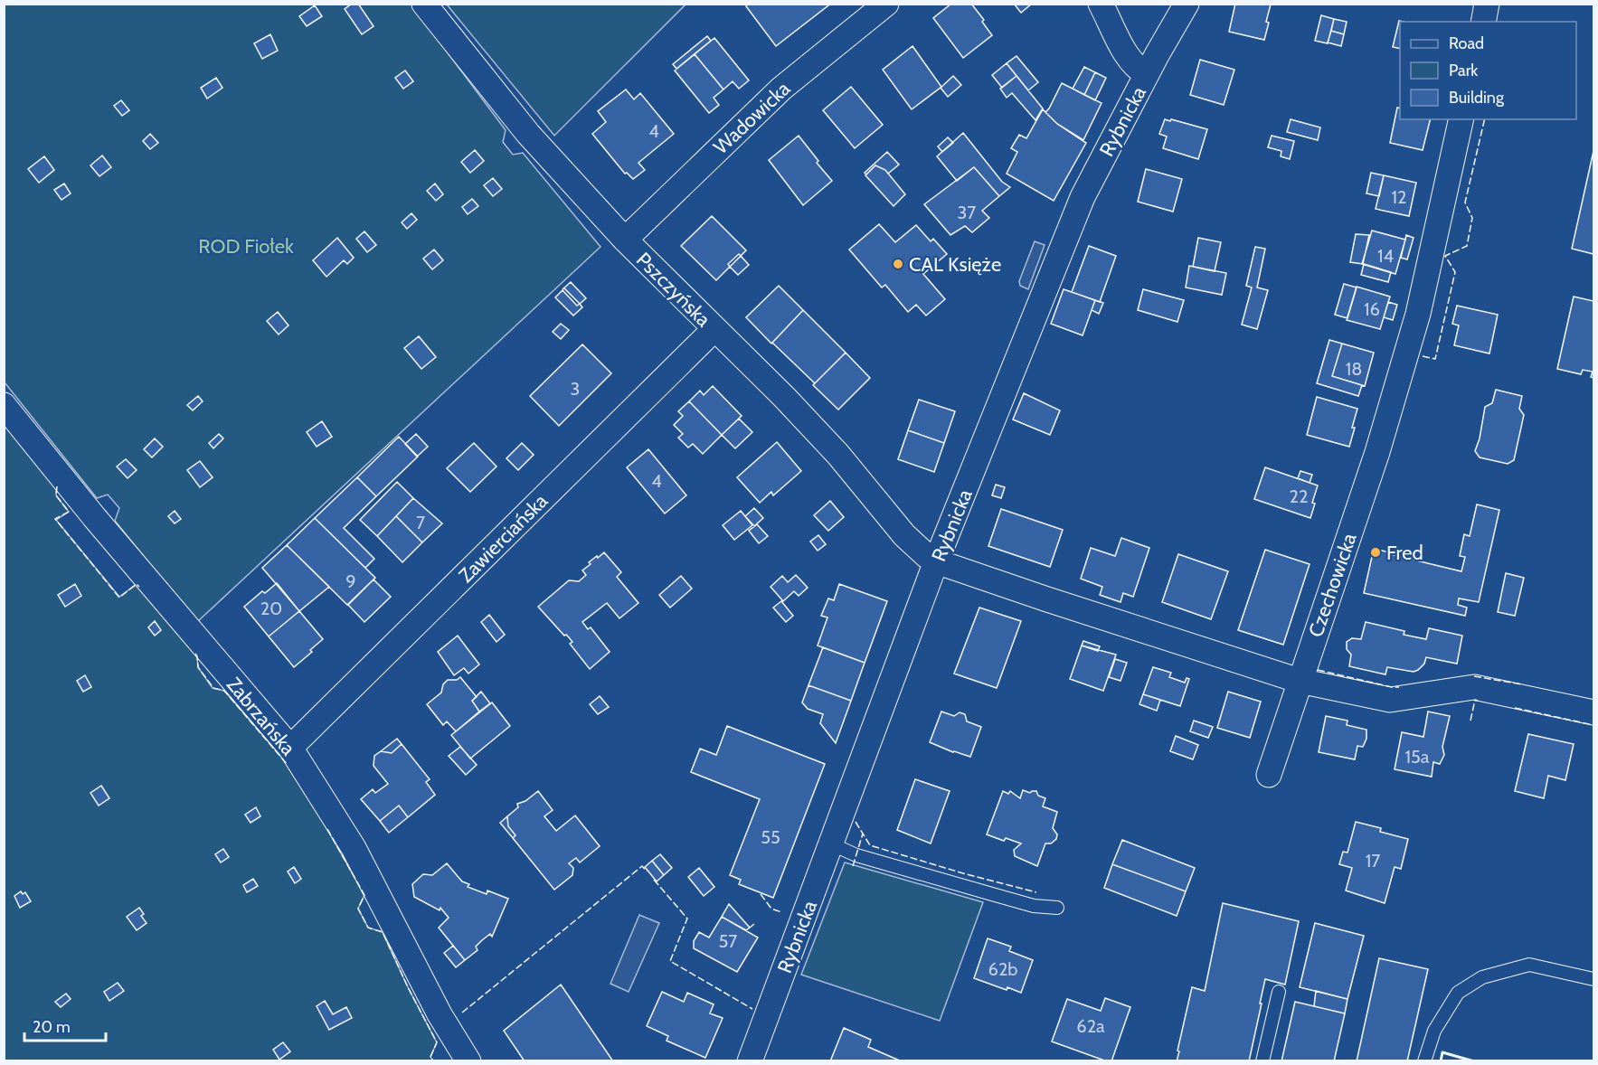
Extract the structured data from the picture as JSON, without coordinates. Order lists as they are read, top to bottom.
{
  "streets": {
    "street": [
      "Wadowicka",
      "Rybnicka",
      "Pszczyńska",
      "Zawierciańska",
      "Czechowicka",
      "Zabrzańska"
    ]
  },
  "crossings": [
    ["Wadowicka", "Pszczyńska"],
    ["Rybnicka", "Pszczyńska"],
    ["Pszczyńska", "Zawierciańska"],
    ["Zawierciańska", "Zabrzańska"]
  ],
  "parks": ["ROD Fiołek"],
  "places": ["CAL Księże", "Fred"],
  "house_numbers": [
    "4",
    "12",
    "37",
    "14",
    "16",
    "18",
    "3",
    "4",
    "22",
    "7",
    "9",
    "20",
    "15a",
    "55",
    "17",
    "57",
    "62b",
    "62a"
  ],
  "legend": ["Road", "Park", "Building"],
  "scale_bar": "20 m"
}
